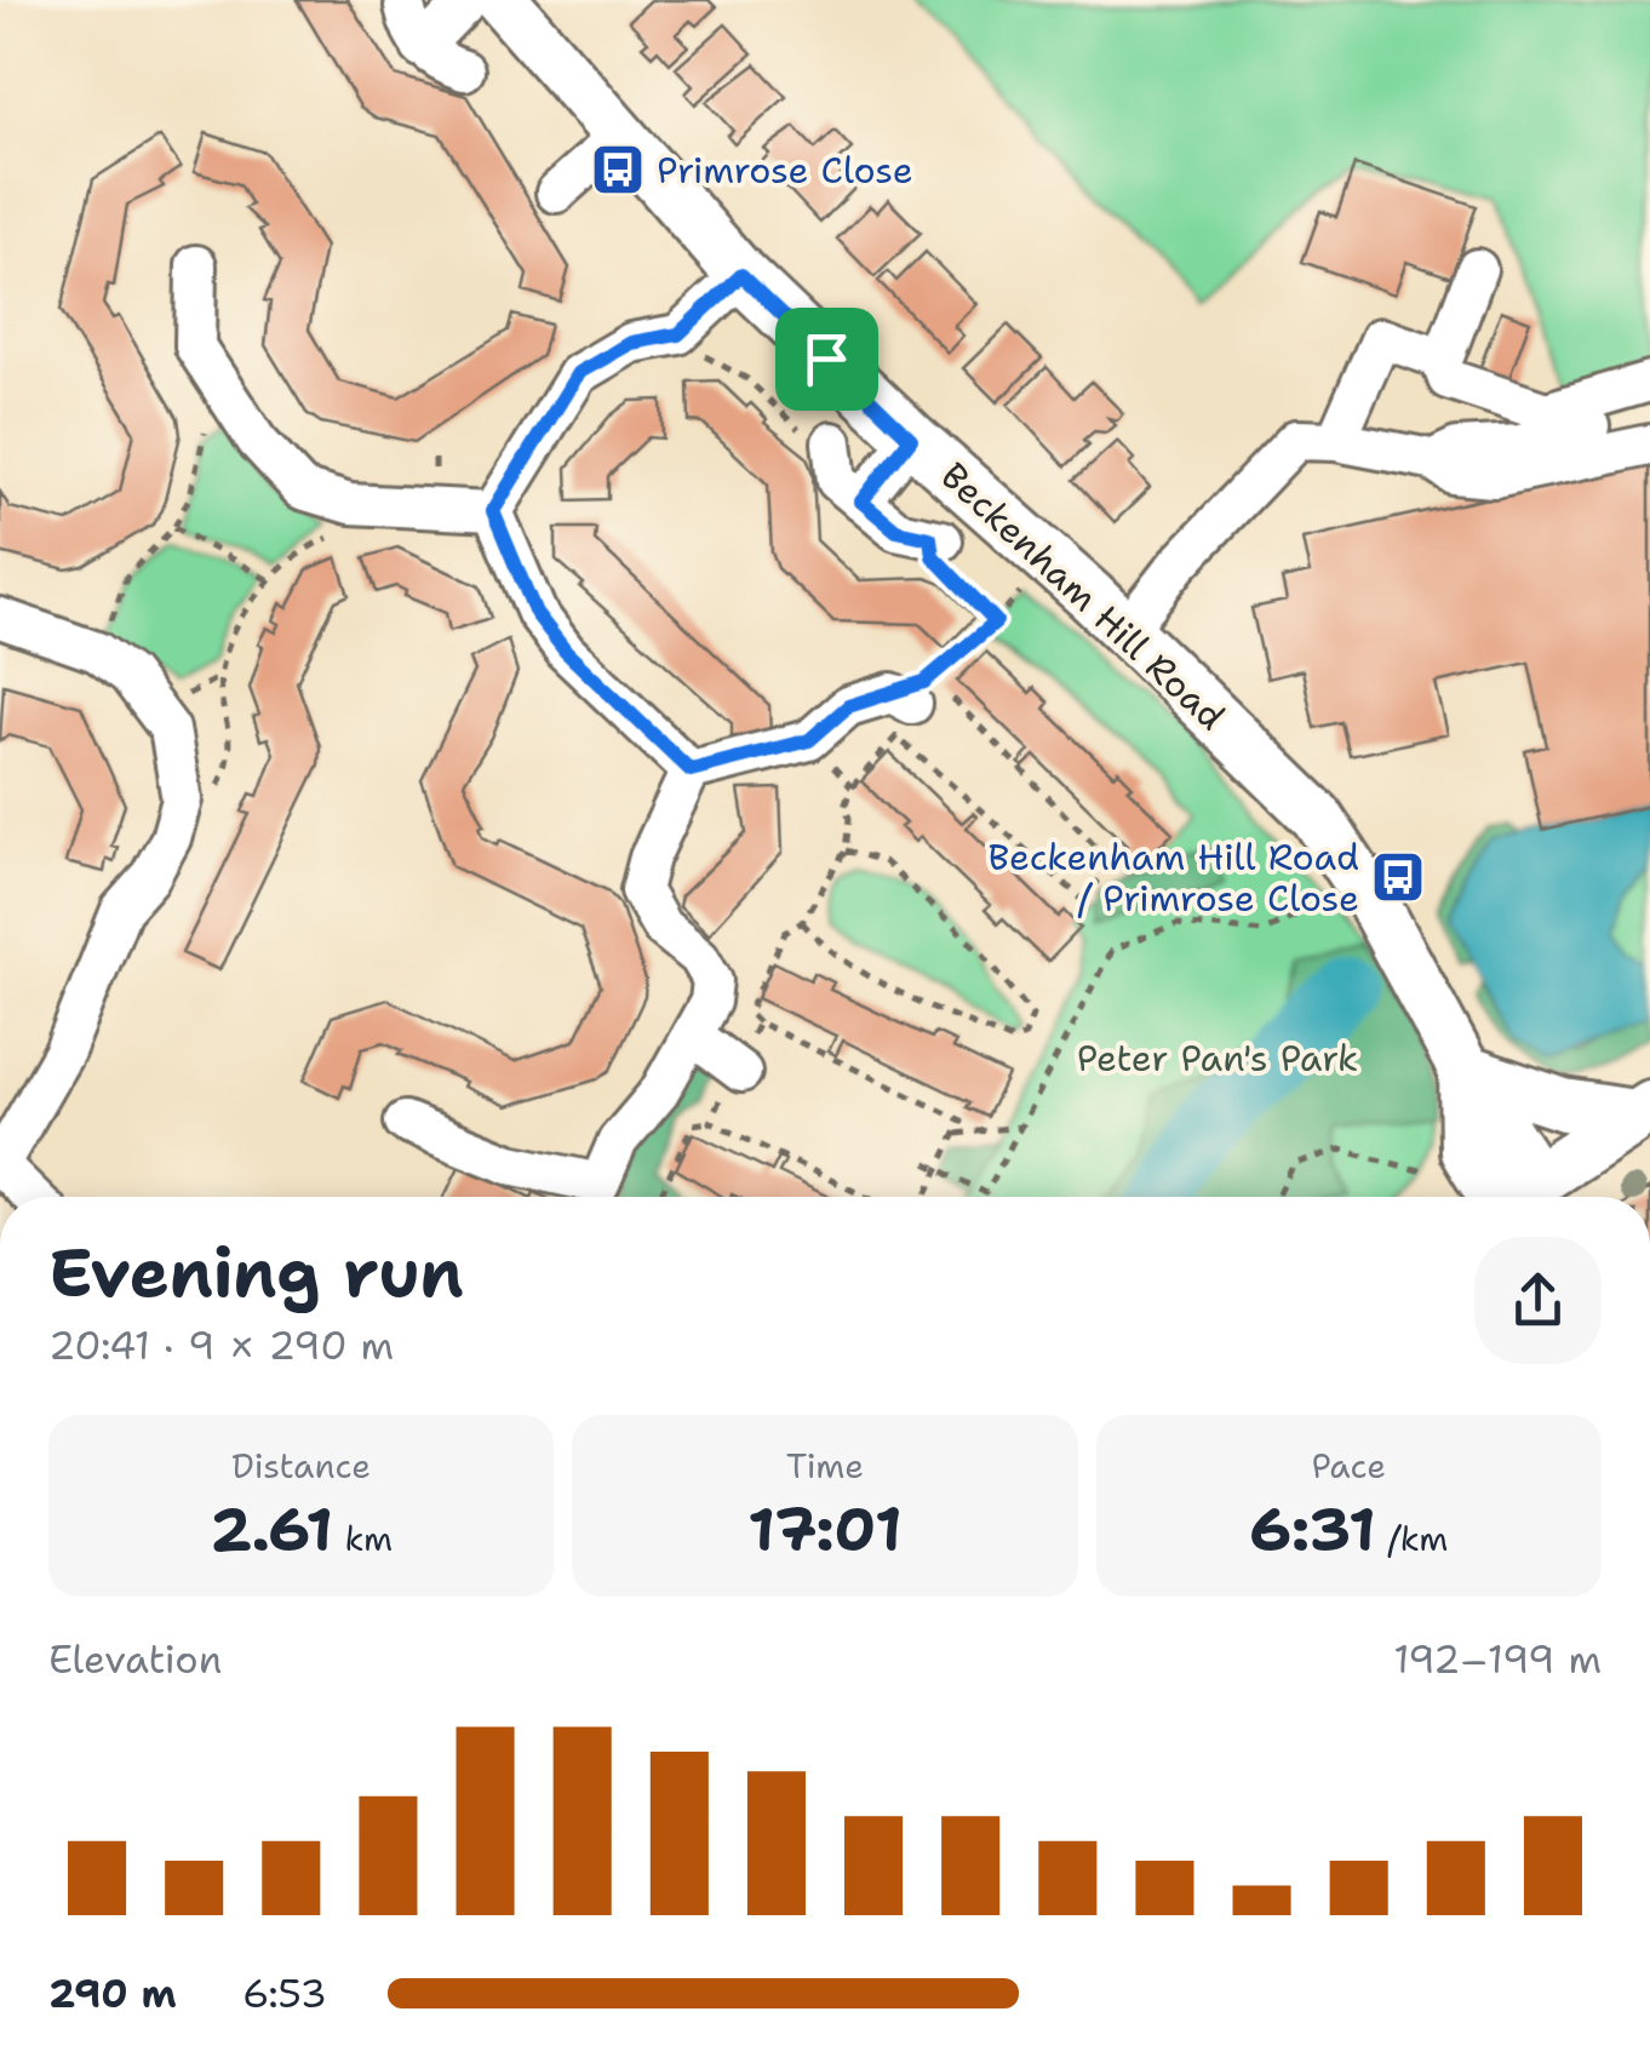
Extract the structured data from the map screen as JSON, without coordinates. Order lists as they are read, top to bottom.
{
  "streets": {
    "main road": ["Beckenham Hill Road"]
  },
  "parks": ["Peter Pan's Park"],
  "places": {
    "bus stop": ["Primrose Close", "Beckenham Hill Road / Primrose Close"]
  },
  "page": {
    "heading": ["Evening run", "20:41 · 9 × 290 m"],
    "stats": [
      ["Distance", "2.61 km"],
      ["Time", "17:01"],
      ["Pace", "6:31 /km"]
    ],
    "chart": ["Elevation", "192–199 m"],
    "list": [
      {
        "name": "290 m",
        "note": "6:53"
      }
    ]
  }
}
